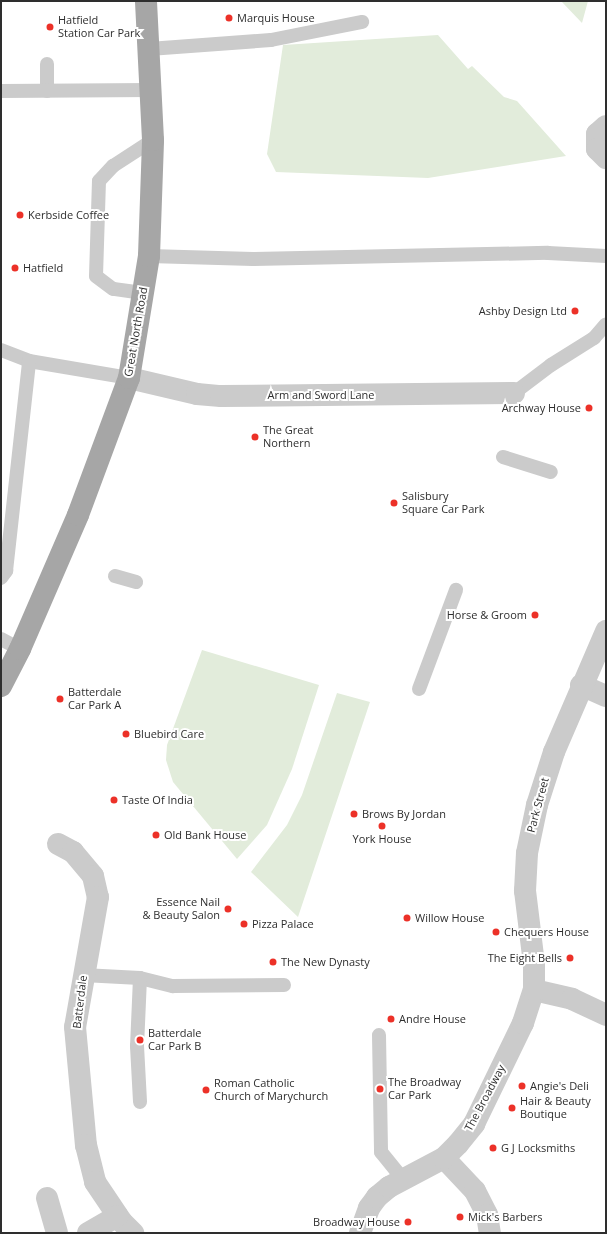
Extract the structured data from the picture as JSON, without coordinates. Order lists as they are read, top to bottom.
{
  "streets": {
    "main road": ["Great North Road"],
    "street": [
      "Arm and Sword Lane",
      "Park Street",
      "Batterdale",
      "The Broadway"
    ]
  },
  "crossings": [
    ["Great North Road", "Arm and Sword Lane"],
    ["Park Street", "The Broadway"]
  ],
  "places": [
    "Marquis House",
    "Hatfield Station Car Park",
    "Kerbside Coffee",
    "Hatfield",
    "Ashby Design Ltd",
    "Archway House",
    "The Great Northern",
    "Salisbury Square Car Park",
    "Horse & Groom",
    "Batterdale Car Park A",
    "Bluebird Care",
    "Taste Of India",
    "Brows By Jordan",
    "York House",
    "Old Bank House",
    "Essence Nail & Beauty Salon",
    "Willow House",
    "Pizza Palace",
    "Chequers House",
    "The Eight Bells",
    "The New Dynasty",
    "Andre House",
    "Batterdale Car Park B",
    "Angie's Deli",
    "The Broadway Car Park",
    "Roman Catholic Church of Marychurch",
    "Hair & Beauty Boutique",
    "G J Locksmiths",
    "Mick's Barbers",
    "Broadway House"
  ]
}
